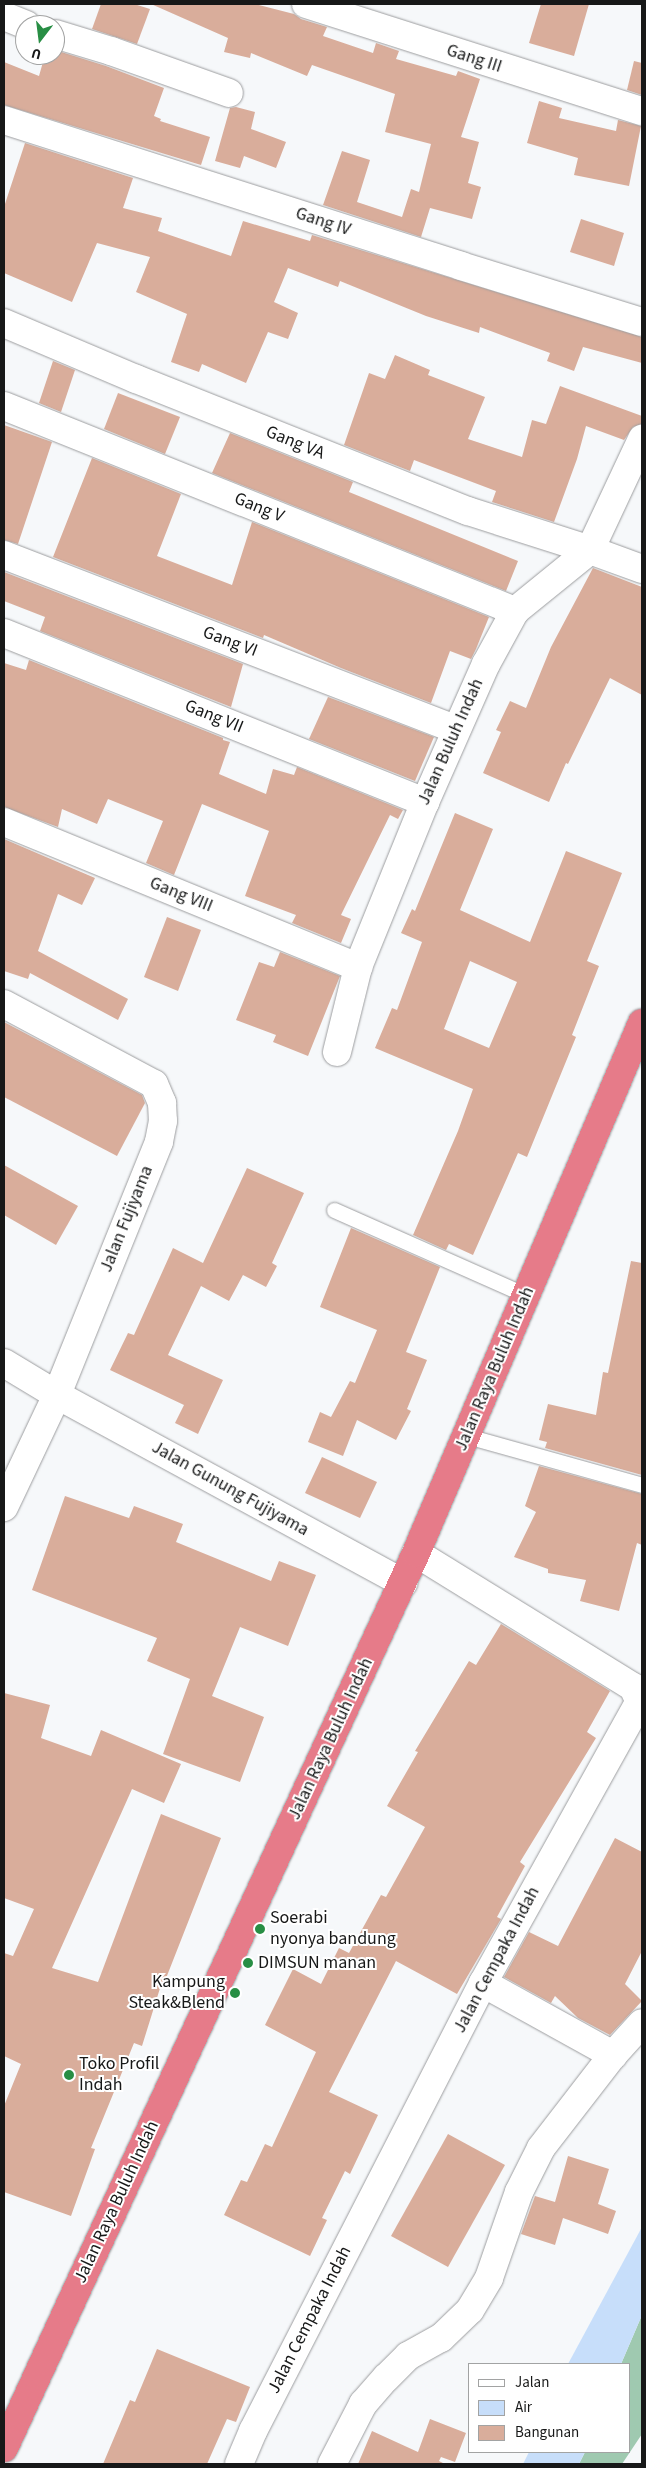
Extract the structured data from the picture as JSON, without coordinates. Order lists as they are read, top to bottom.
{
  "streets": {
    "highway": ["Jalan Raya Buluh Indah"],
    "street": [
      "Gang III",
      "Gang IV",
      "Gang VA",
      "Gang V",
      "Gang VI",
      "Gang VII",
      "Jalan Buluh Indah",
      "Gang VIII",
      "Jalan Fujiyama",
      "Jalan Gunung Fujiyama",
      "Jalan Cempaka Indah"
    ]
  },
  "crossings": [
    ["Gang VA", "Jalan Buluh Indah"],
    ["Gang V", "Jalan Buluh Indah"],
    ["Gang VI", "Jalan Buluh Indah"],
    ["Gang VII", "Jalan Buluh Indah"],
    ["Jalan Buluh Indah", "Gang VIII"],
    ["Jalan Fujiyama", "Jalan Gunung Fujiyama"],
    ["Jalan Raya Buluh Indah", "Jalan Gunung Fujiyama"],
    ["Jalan Raya Buluh Indah", "Jalan Cempaka Indah"]
  ],
  "places": [
    "Soerabi nyonya bandung",
    "DIMSUN manan",
    "Kampung Steak&Blend",
    "Toko Profil Indah"
  ],
  "legend": ["Jalan", "Air", "Bangunan"],
  "north": "bottom"
}
